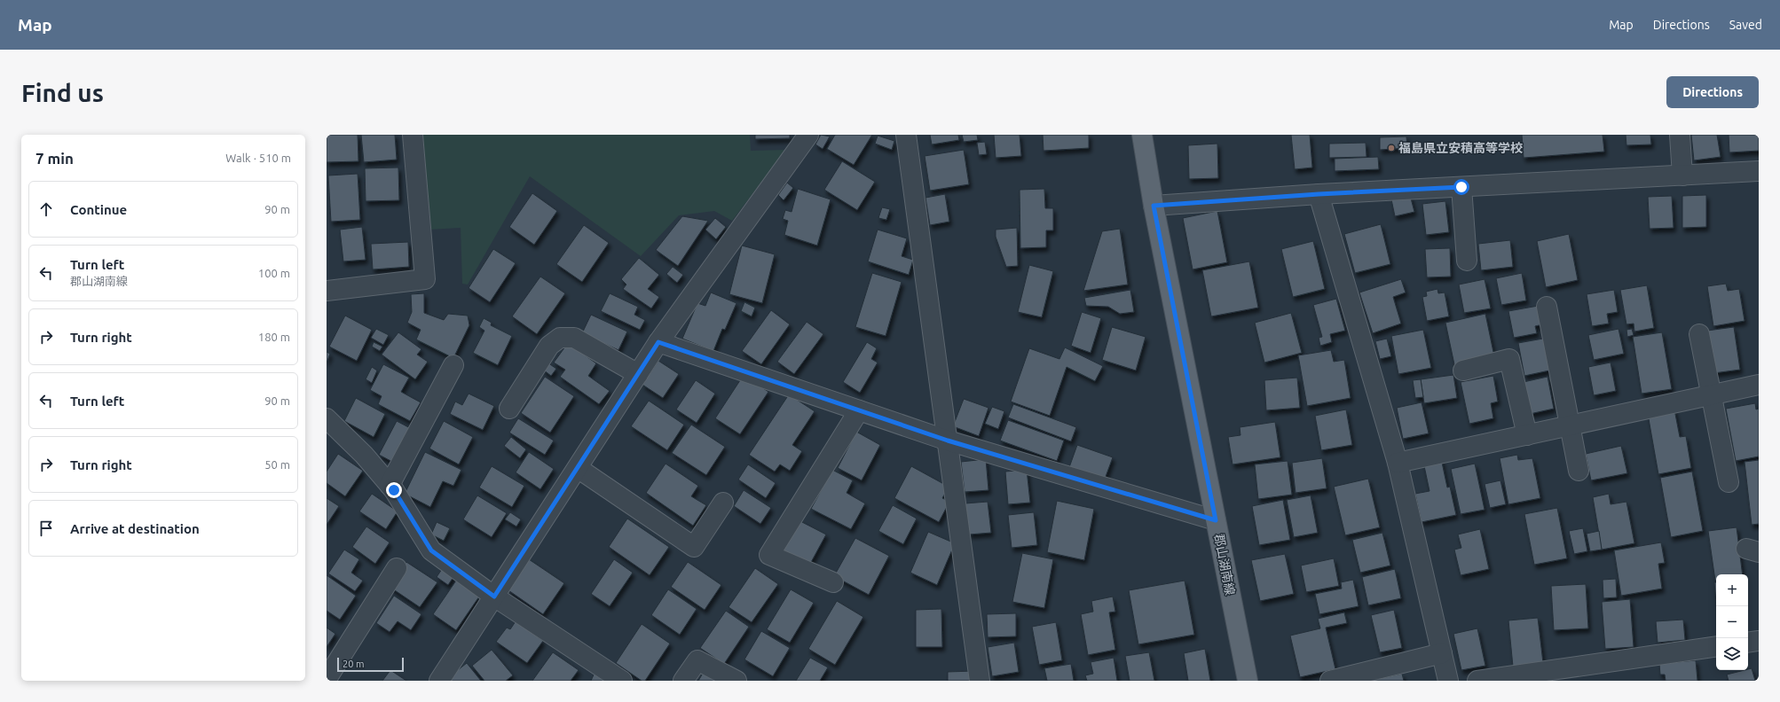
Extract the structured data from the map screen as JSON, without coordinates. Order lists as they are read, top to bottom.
{
  "streets": {
    "main road": ["郡山湖南線"]
  },
  "places": ["福島県立安積高等学校"],
  "scale_bar": "20 m",
  "page": {
    "header": "Map",
    "nav": ["Map", "Directions", "Saved"],
    "buttons": "Directions",
    "title": "Find us",
    "heading": ["7 min", "Walk · 510 m"],
    "list": [
      ["Continue", "90 m"],
      ["Turn left", "郡山湖南線", "100 m"],
      ["Turn right", "180 m"],
      ["Turn left", "90 m"],
      ["Turn right", "50 m"],
      "Arrive at destination"
    ],
    "map_buttons": ["+", "−"],
    "scale": "20 m"
  }
}
